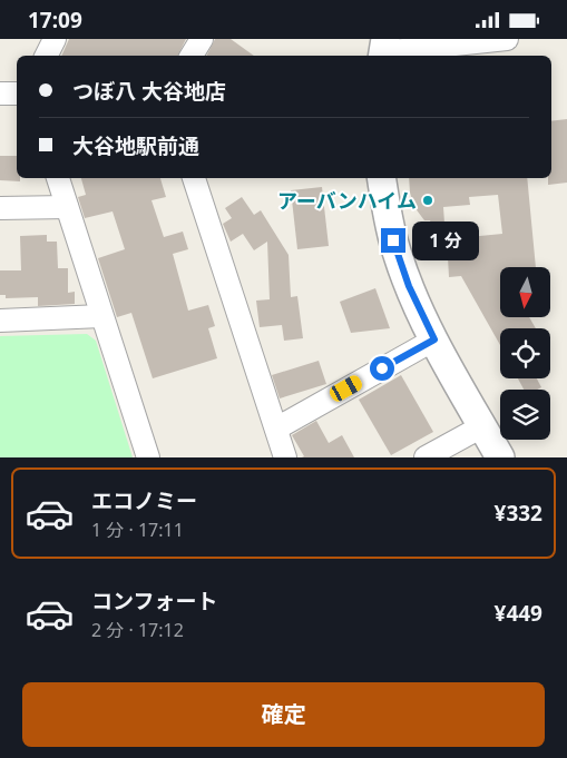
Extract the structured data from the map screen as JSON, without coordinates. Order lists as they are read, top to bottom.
{
  "places": ["アーバンハイム"],
  "north": "bottom",
  "page": {
    "status": "17:09",
    "banner": ["つぼ八 大谷地店", "大谷地駅前通"],
    "bubble": "1 分",
    "list": [
      {
        "name": "エコノミー",
        "note": "1 分 · 17:11",
        "value": "¥332"
      },
      {
        "name": "コンフォート",
        "note": "2 分 · 17:12",
        "value": "¥449"
      }
    ],
    "buttons": "確定"
  }
}
